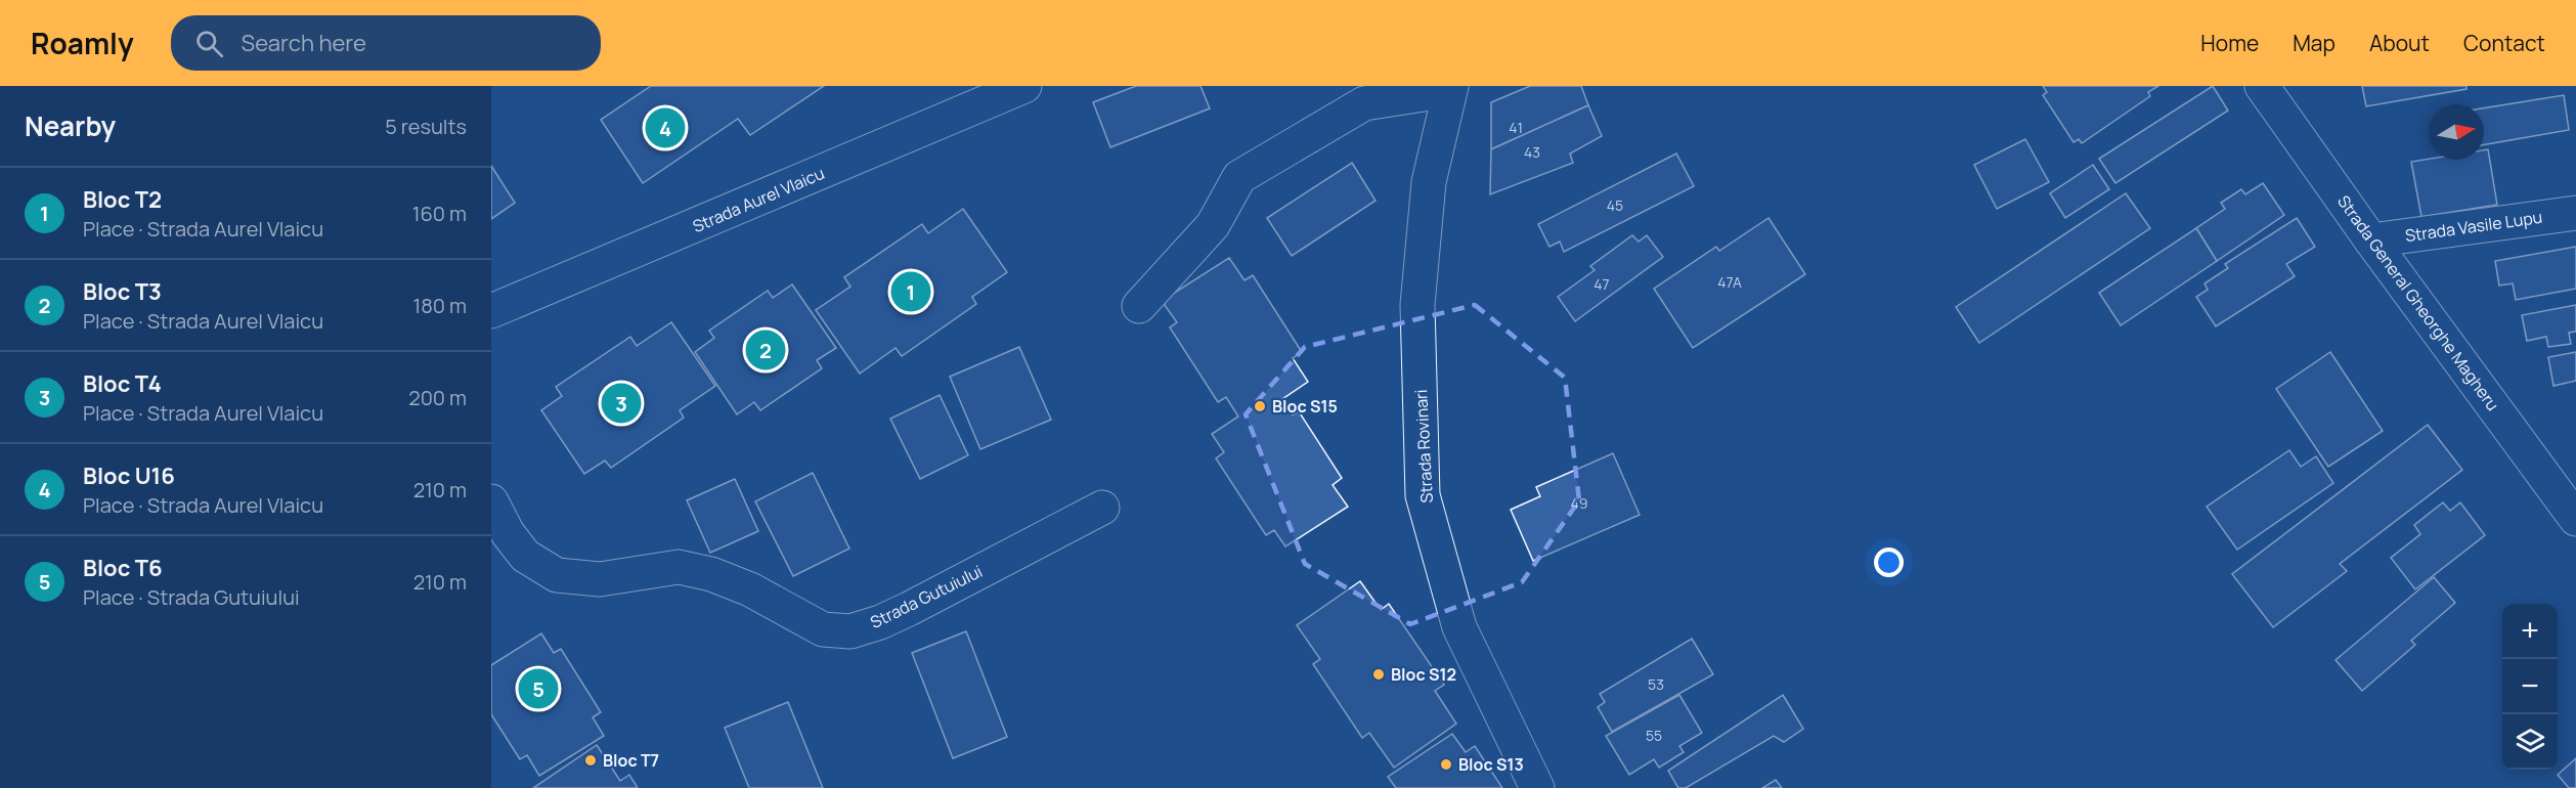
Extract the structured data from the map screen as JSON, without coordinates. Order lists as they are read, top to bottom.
{
  "streets": {
    "street": [
      "Strada Aurel Vlaicu",
      "Strada Vasile Lupu",
      "Strada General Gheorghe Magheru",
      "Strada Rovinari",
      "Strada Gutuiului"
    ]
  },
  "crossings": [
    ["Strada Vasile Lupu", "Strada General Gheorghe Magheru"]
  ],
  "places": [
    "Bloc S15",
    "Bloc S12",
    "Bloc T7",
    "Bloc S13"
  ],
  "house_numbers": [
    "41",
    "43",
    "45",
    "47A",
    "47",
    "49",
    "53",
    "55"
  ],
  "north": "right",
  "page": {
    "header": "Roamly",
    "search": "Search here",
    "nav": [
      "Home",
      "Map",
      "About",
      "Contact"
    ],
    "heading": ["Nearby", "5 results"],
    "pins": [
      "4",
      "1",
      "2",
      "3",
      "5"
    ],
    "list": [
      {
        "mark": "1",
        "name": "Bloc T2",
        "note": "Place · Strada Aurel Vlaicu",
        "value": "160 m"
      },
      {
        "mark": "2",
        "name": "Bloc T3",
        "note": "Place · Strada Aurel Vlaicu",
        "value": "180 m"
      },
      {
        "mark": "3",
        "name": "Bloc T4",
        "note": "Place · Strada Aurel Vlaicu",
        "value": "200 m"
      },
      {
        "mark": "4",
        "name": "Bloc U16",
        "note": "Place · Strada Aurel Vlaicu",
        "value": "210 m"
      },
      {
        "mark": "5",
        "name": "Bloc T6",
        "note": "Place · Strada Gutuiului",
        "value": "210 m"
      }
    ],
    "map_buttons": ["+", "−"]
  }
}
